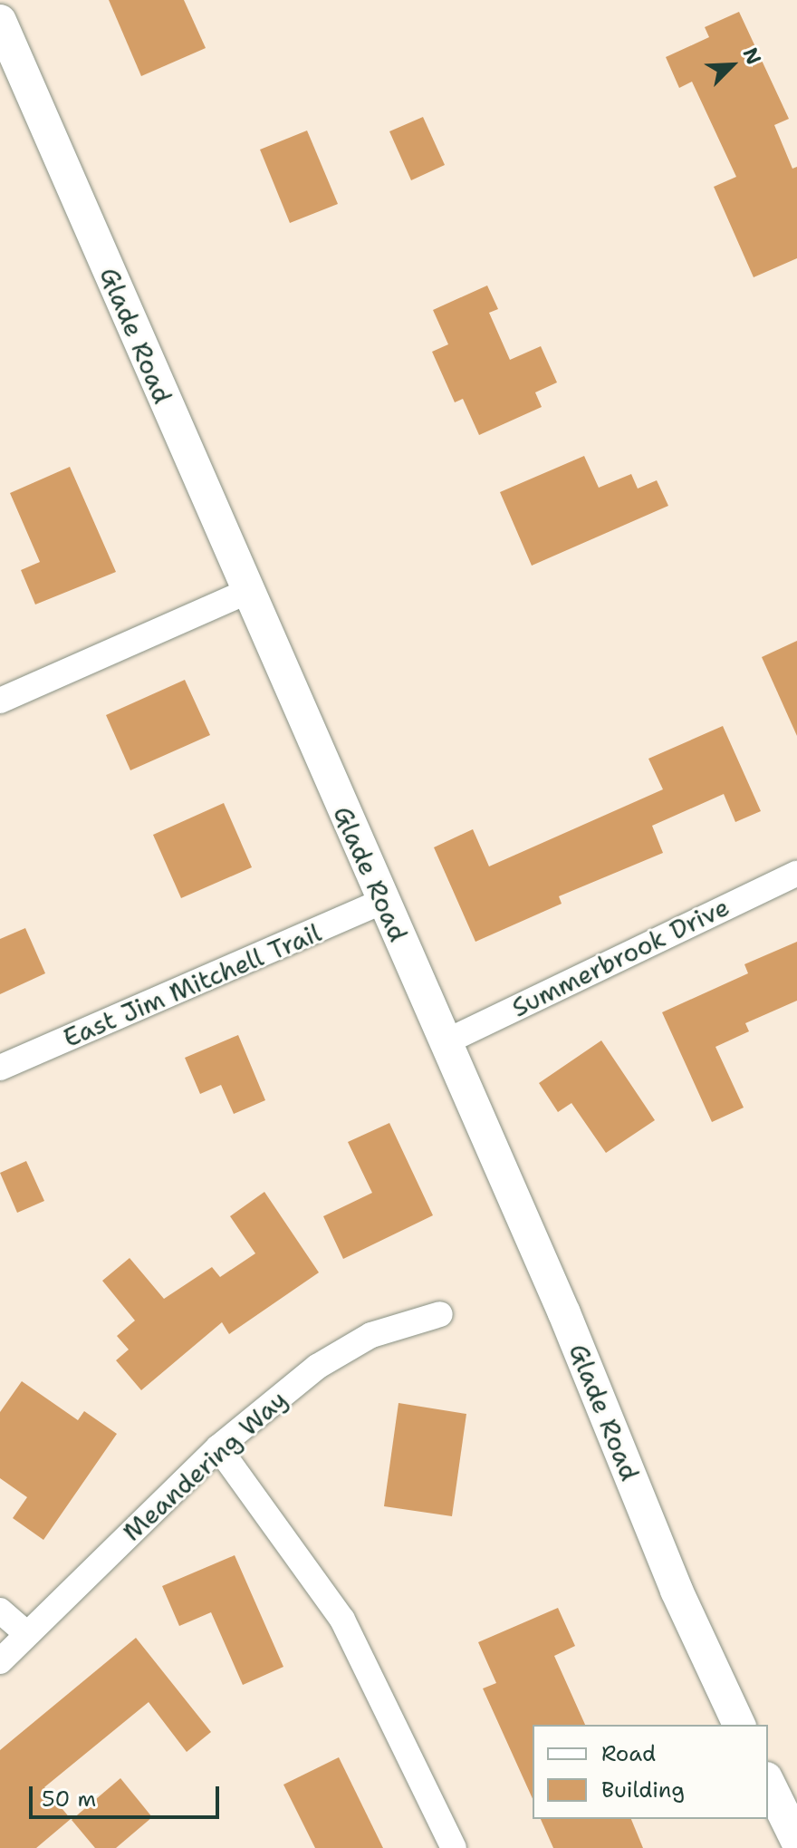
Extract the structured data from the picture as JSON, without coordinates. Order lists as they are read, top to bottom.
{
  "streets": {
    "main road": ["Glade Road"],
    "street": ["Summerbrook Drive", "East Jim Mitchell Trail", "Meandering Way"]
  },
  "crossings": [
    ["Glade Road", "Summerbrook Drive"],
    ["Glade Road", "East Jim Mitchell Trail"]
  ],
  "legend": ["Road", "Building"],
  "scale_bar": "50 m",
  "north": "top right"
}
